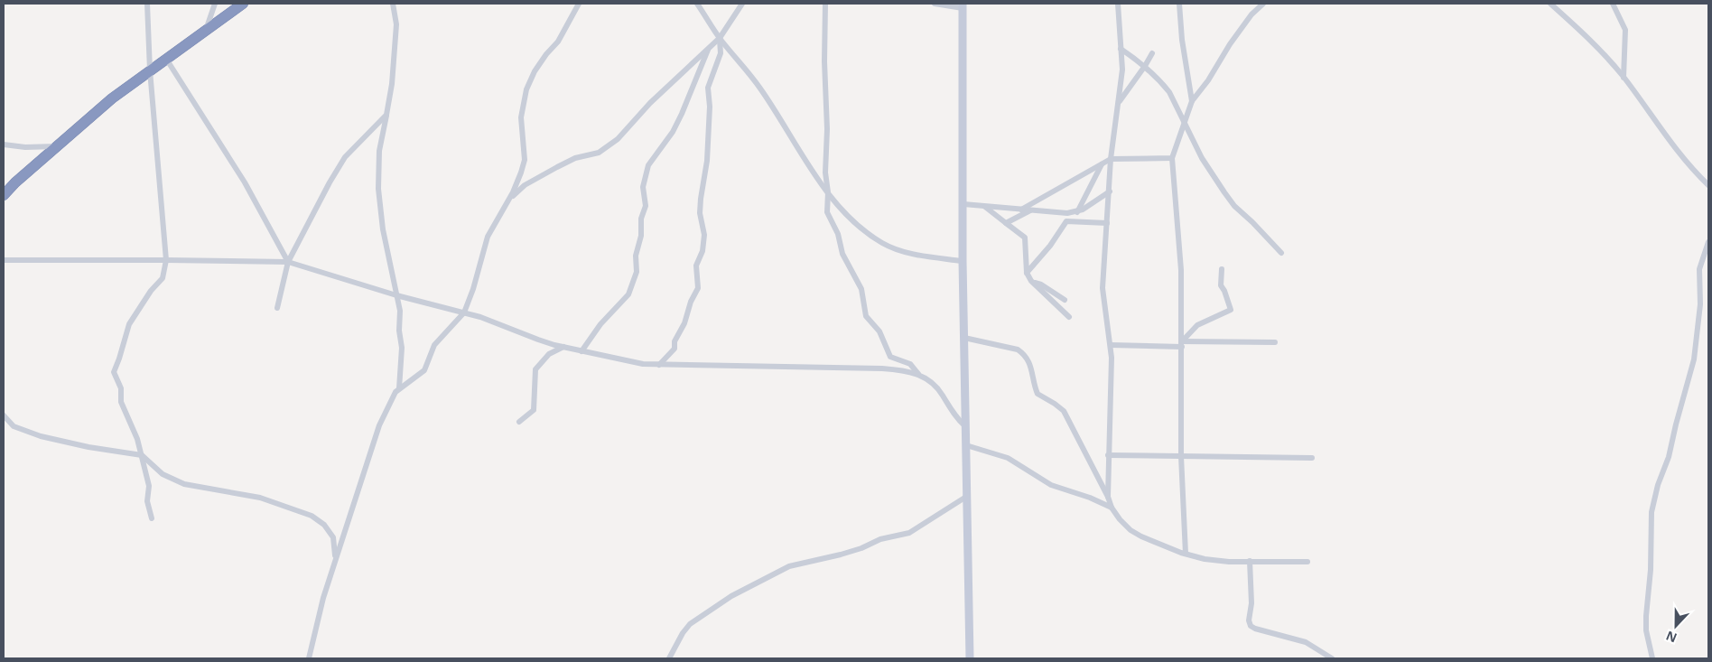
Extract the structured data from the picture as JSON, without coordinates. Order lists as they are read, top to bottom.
{
  "north": "bottom"
}
